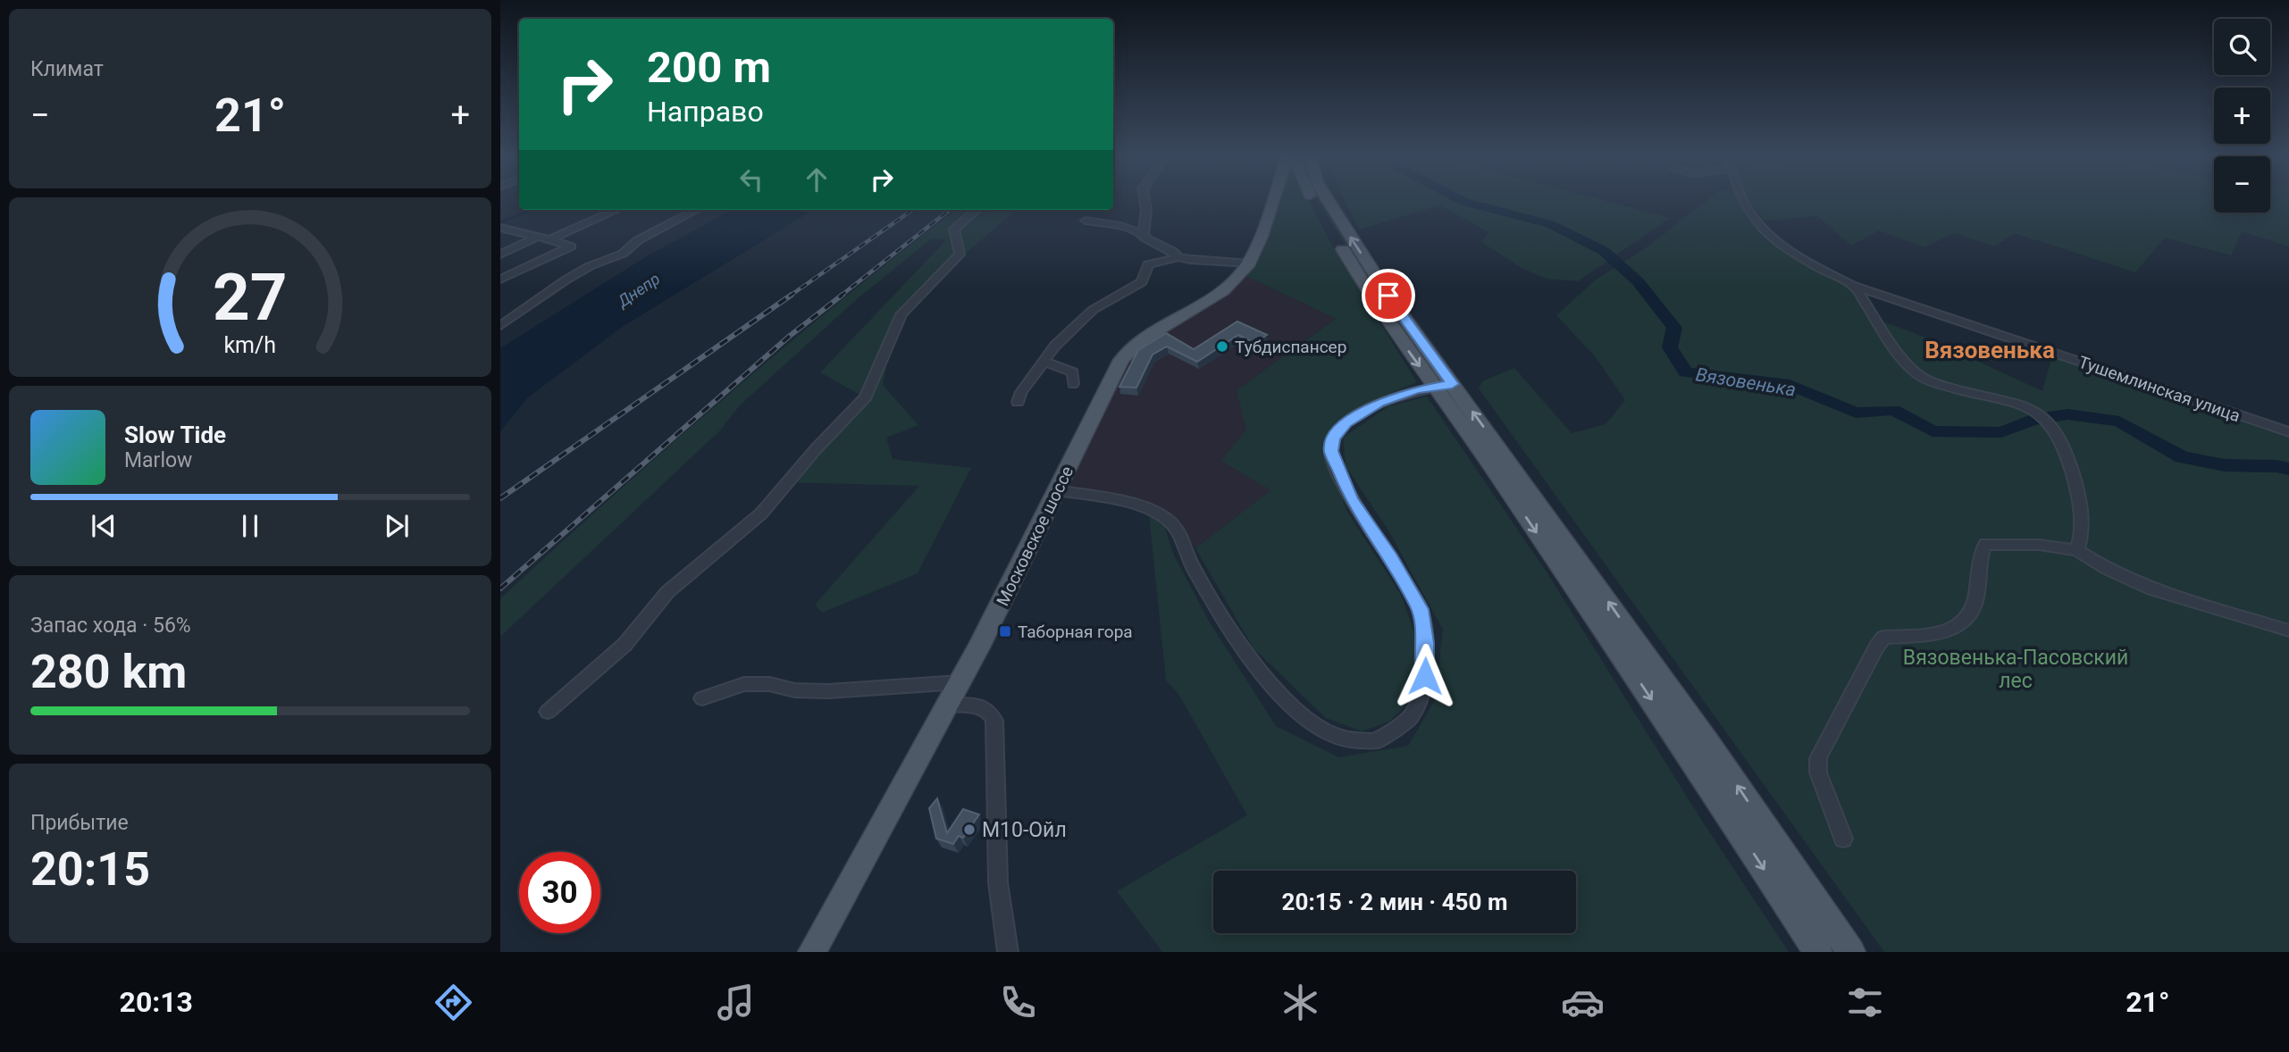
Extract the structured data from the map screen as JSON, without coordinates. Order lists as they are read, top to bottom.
{
  "streets": {
    "main road": ["Московское шоссе"],
    "street": ["Тушемлинская улица"]
  },
  "districts": ["Вязовенька"],
  "water": ["Днепр", "Вязовенька"],
  "parks": ["Вязовенька-Пасовский лес"],
  "places": {
    "other": ["Тубдиспансер", "М10-Ойл"],
    "transit": ["Таборная гора"]
  },
  "page": {
    "tile": [
      "Климат",
      ["Запас хода · 56%", "280 km"],
      ["Прибытие", "20:15"]
    ],
    "map_buttons": ["+", "−"],
    "turn": ["200 m", "Направо"],
    "heat": ["−", "21°", "+"],
    "song": ["Slow Tide", "Marlow"],
    "limit": "30",
    "trip": "20:15 · 2 мин · 450 m",
    "tabs": ["20:13", "21°"],
    "gauge": ["27", "km/h"]
  }
}
